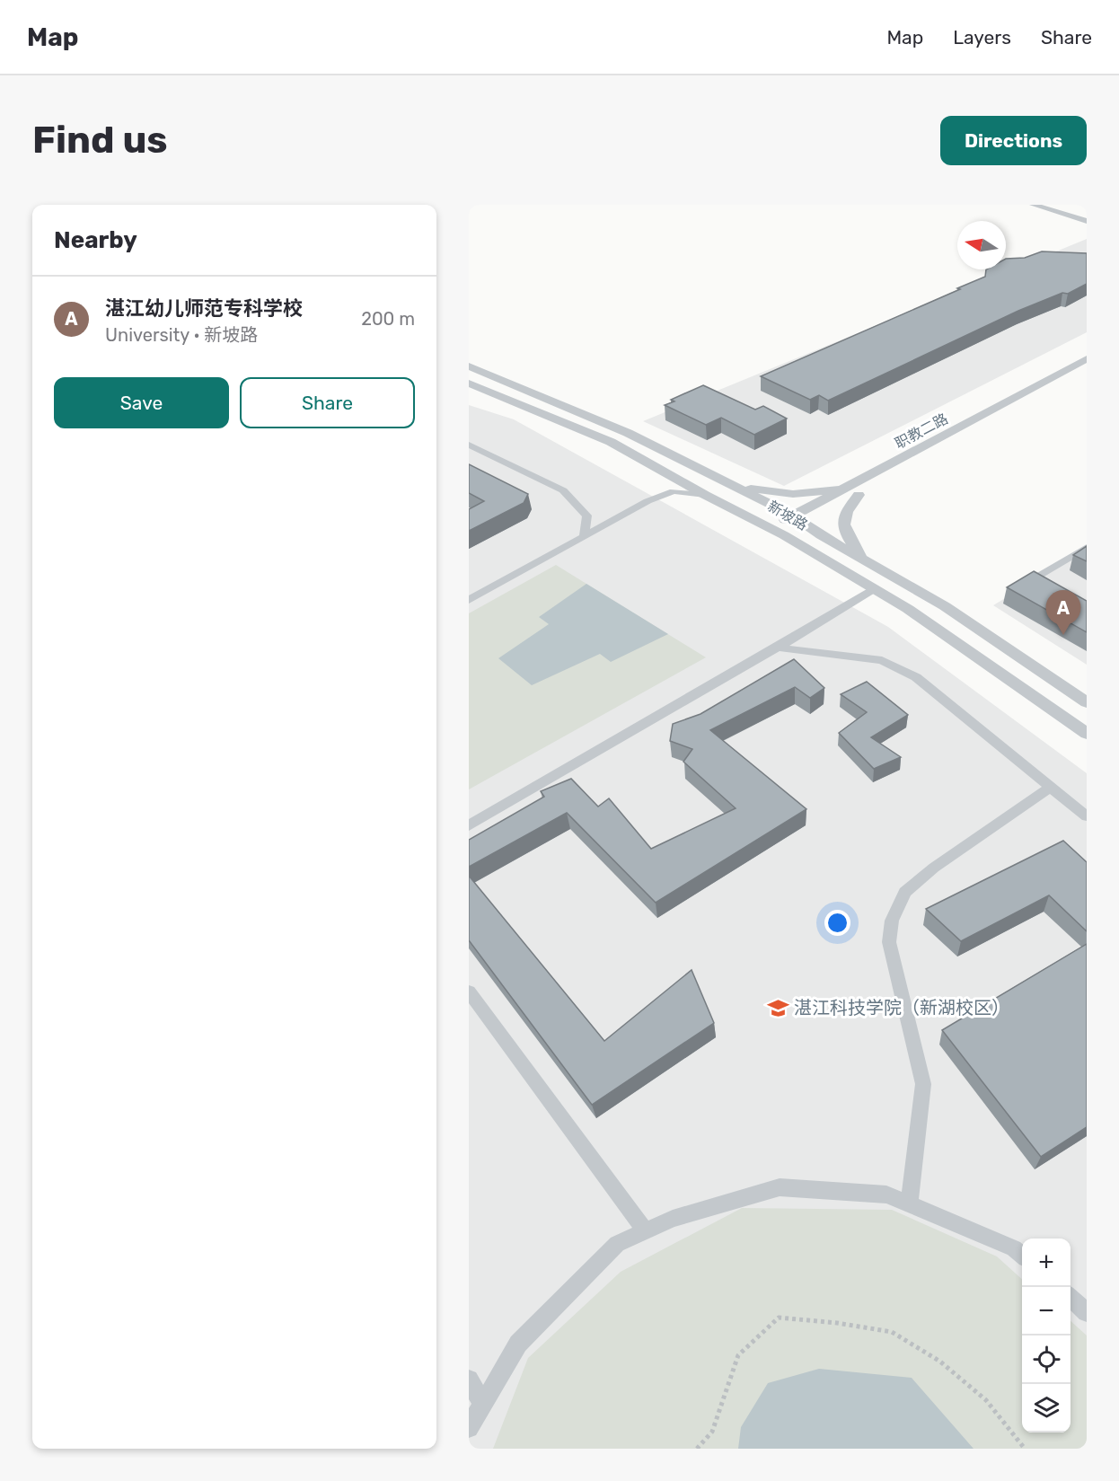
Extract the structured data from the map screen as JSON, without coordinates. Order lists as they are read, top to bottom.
{
  "streets": {
    "street": ["职教二路", "新坡路"]
  },
  "crossings": [
    ["职教二路", "新坡路"]
  ],
  "places": {
    "school or university": ["湛江科技学院（新湖校区）"]
  },
  "north": "left",
  "page": {
    "header": "Map",
    "nav": ["Map", "Layers", "Share"],
    "buttons": [
      "Directions",
      ["Save", "Share"]
    ],
    "title": "Find us",
    "heading": "Nearby",
    "list": [
      {
        "mark": "A",
        "name": "湛江幼儿师范专科学校",
        "note": "University · 新坡路",
        "value": "200 m"
      }
    ],
    "pins": "A",
    "map_buttons": ["+", "−"]
  }
}
